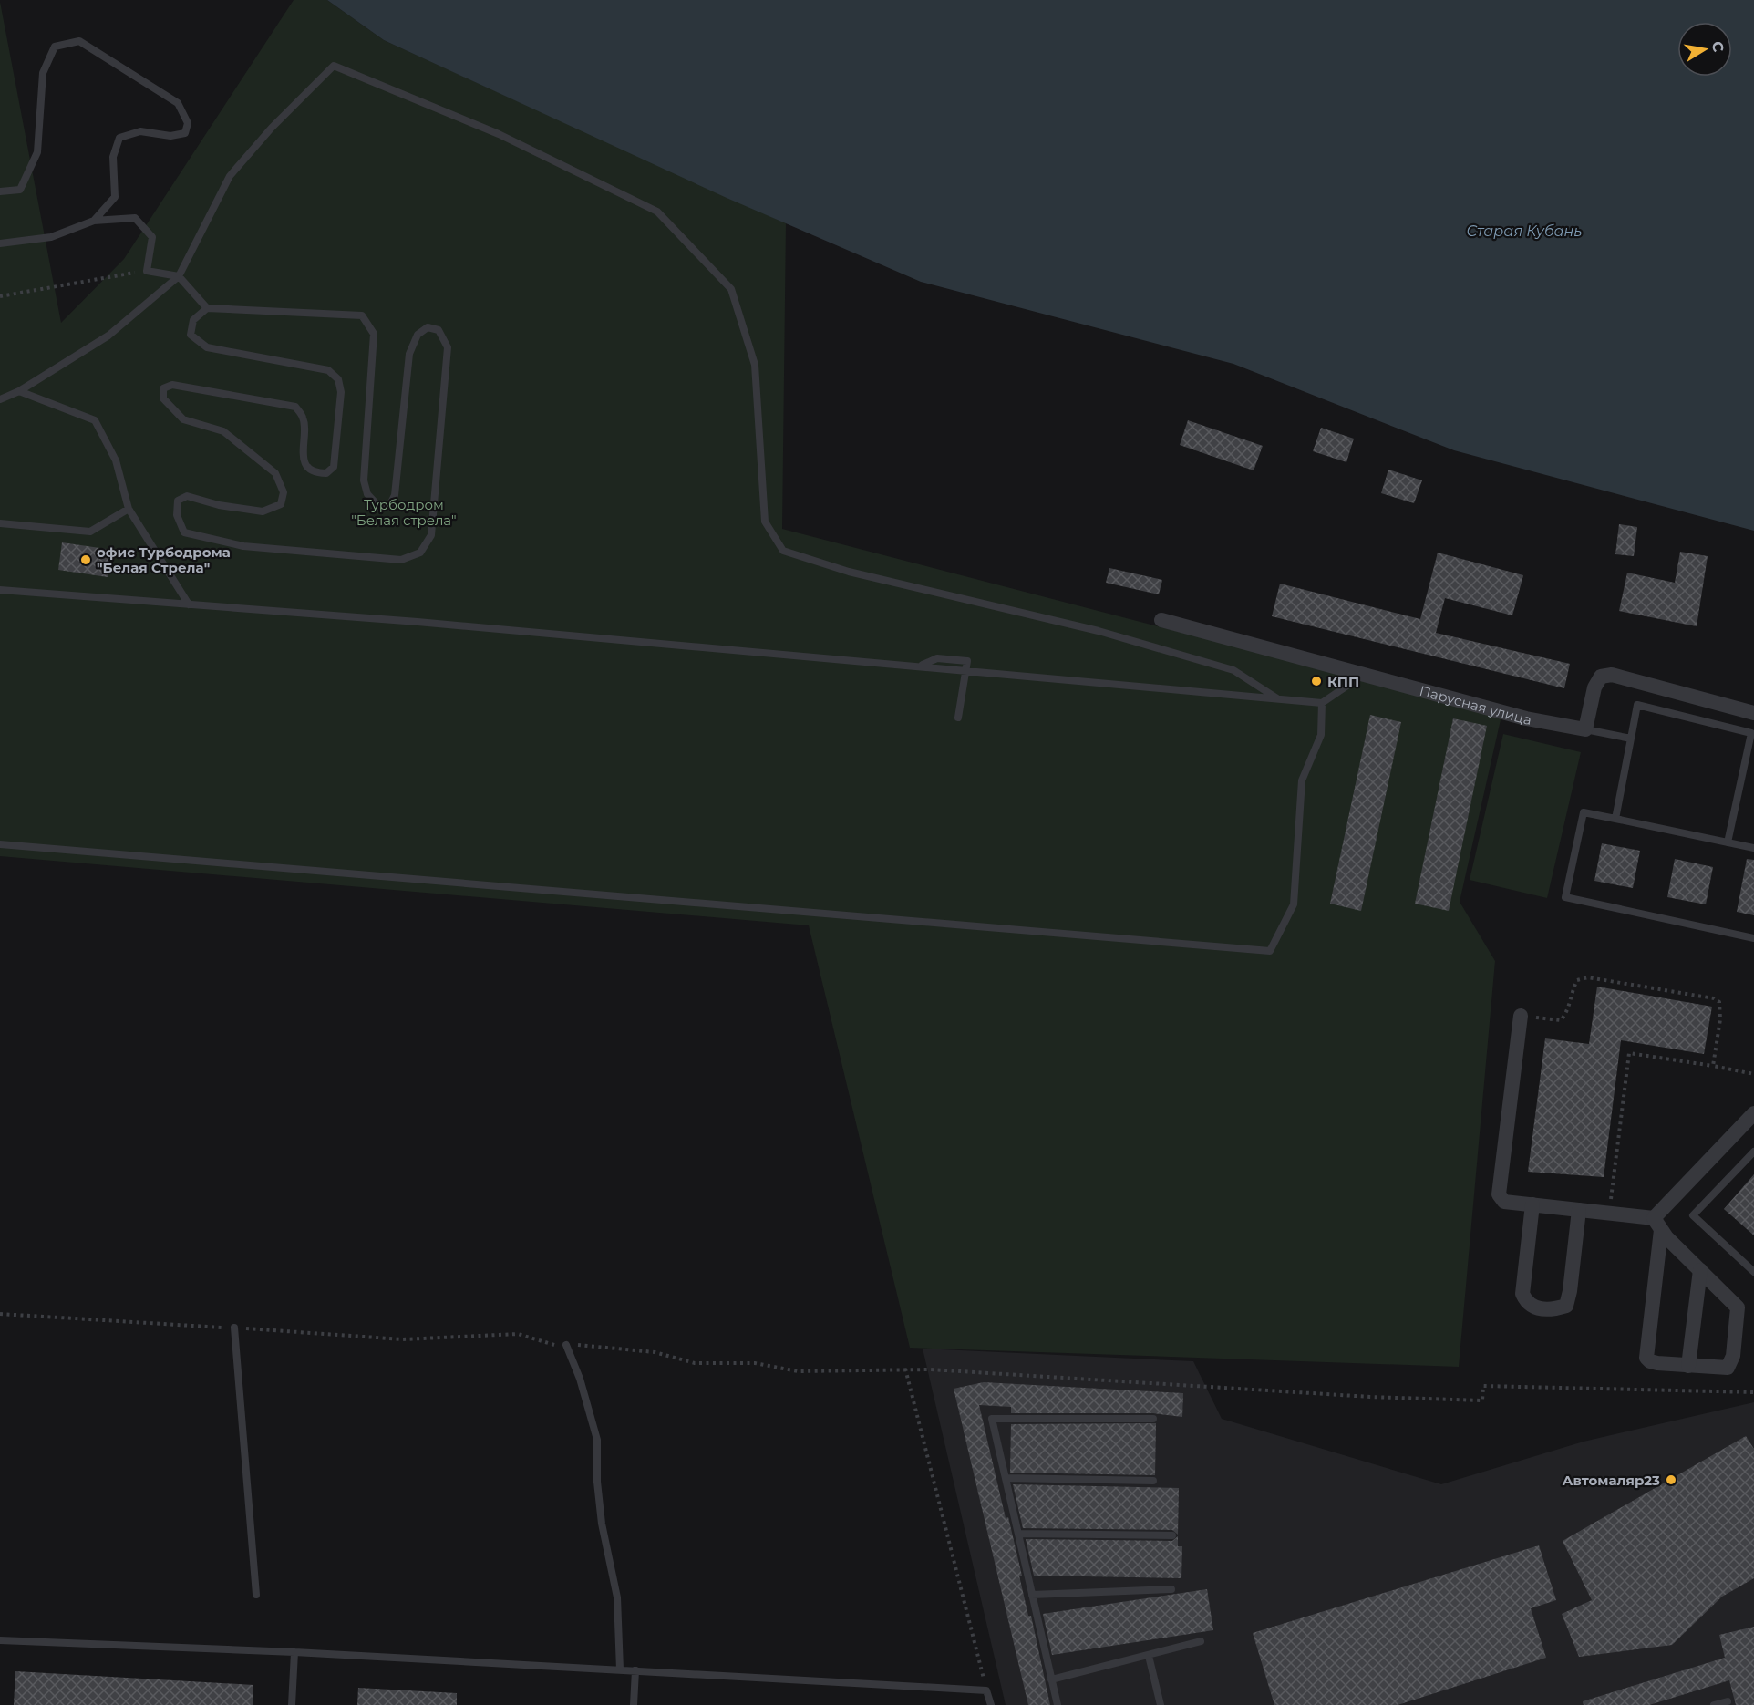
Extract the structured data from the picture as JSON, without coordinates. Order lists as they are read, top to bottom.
{
  "streets": {
    "street": ["Парусная улица"]
  },
  "water": ["Старая Кубань"],
  "parks": ["Турбодром \"Белая стрела\""],
  "places": ["офис Турбодрома \"Белая Стрела\"", "КПП", "Автомаляр23"],
  "north": "right"
}
